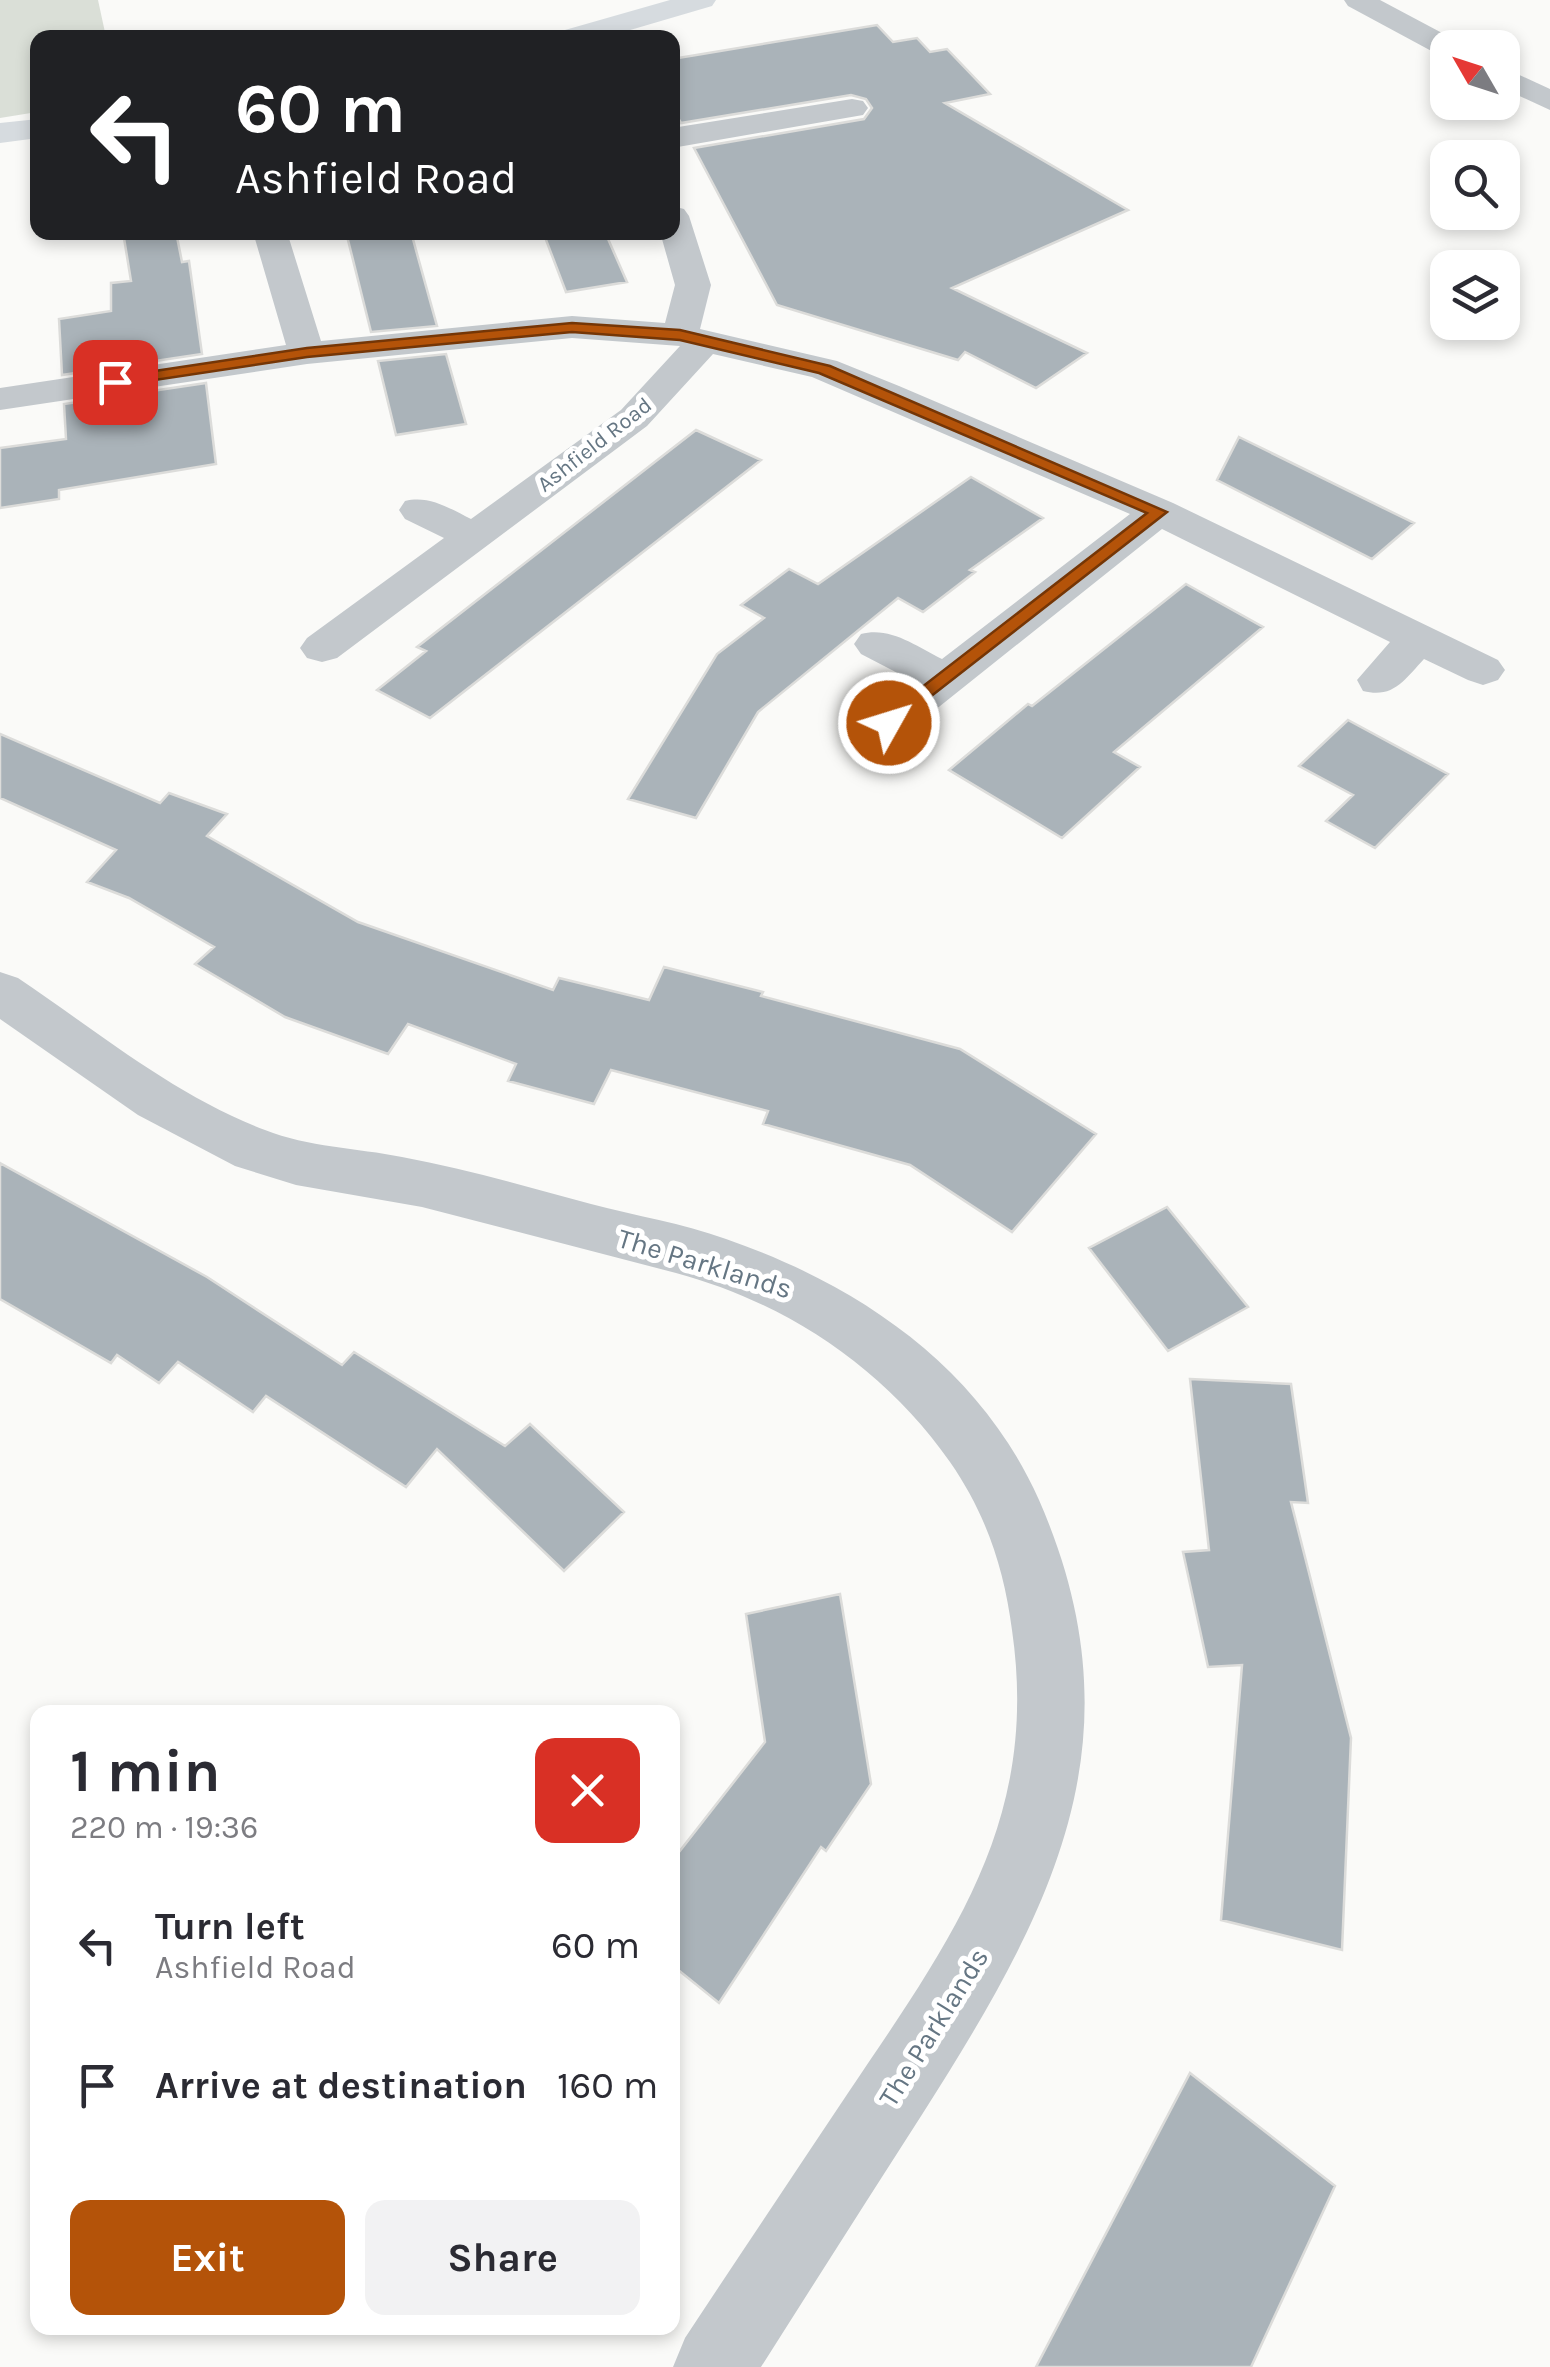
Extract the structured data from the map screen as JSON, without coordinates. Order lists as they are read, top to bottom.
{
  "streets": {
    "street": ["Ashfield Road", "The Parklands"]
  },
  "north": "top left",
  "page": {
    "turn": ["60 m", "Ashfield Road"],
    "heading": ["1 min", "220 m · 19:36"],
    "list": [
      {
        "name": "Turn left",
        "note": "Ashfield Road",
        "value": "60 m"
      },
      {
        "name": "Arrive at destination",
        "value": "160 m"
      }
    ],
    "buttons": ["Exit", "Share"]
  }
}
